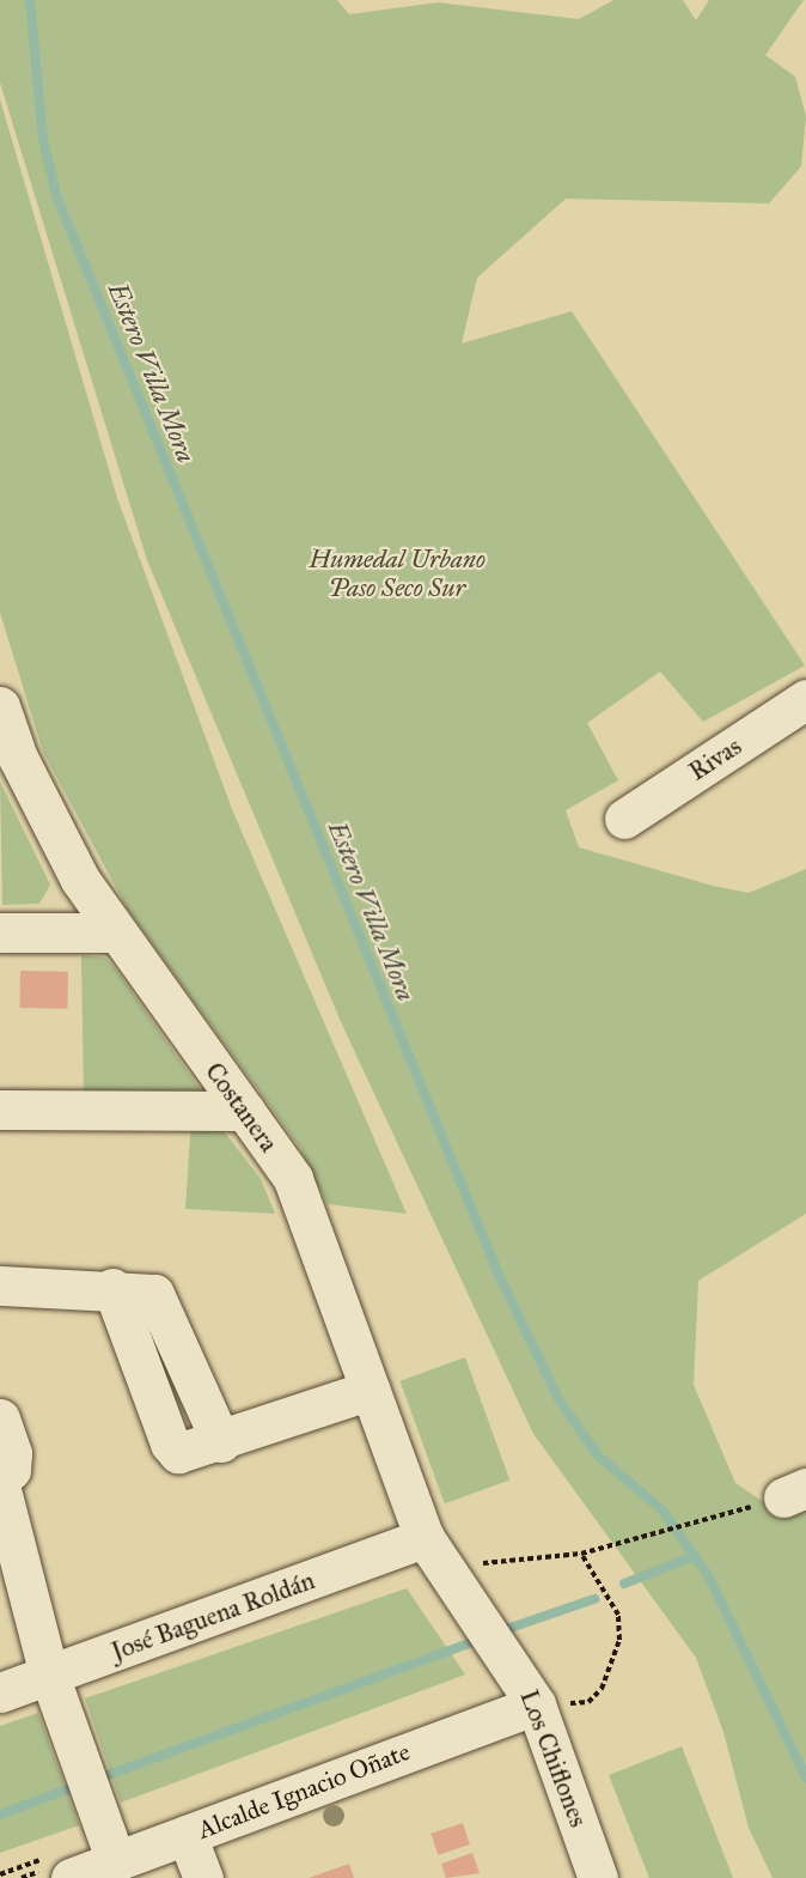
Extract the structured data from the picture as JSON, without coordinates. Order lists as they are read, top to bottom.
{
  "streets": {
    "street": [
      "Rivas",
      "Costanera",
      "José Baguena Roldán",
      "Los Chiflones",
      "Alcalde Ignacio Oñate"
    ]
  },
  "crossings": [
    ["Costanera", "José Baguena Roldán"],
    ["Costanera", "Los Chiflones"],
    ["José Baguena Roldán", "Los Chiflones"],
    ["Los Chiflones", "Alcalde Ignacio Oñate"]
  ],
  "water": ["Estero Villa Mora"],
  "parks": ["Humedal Urbano Paso Seco Sur"]
}
